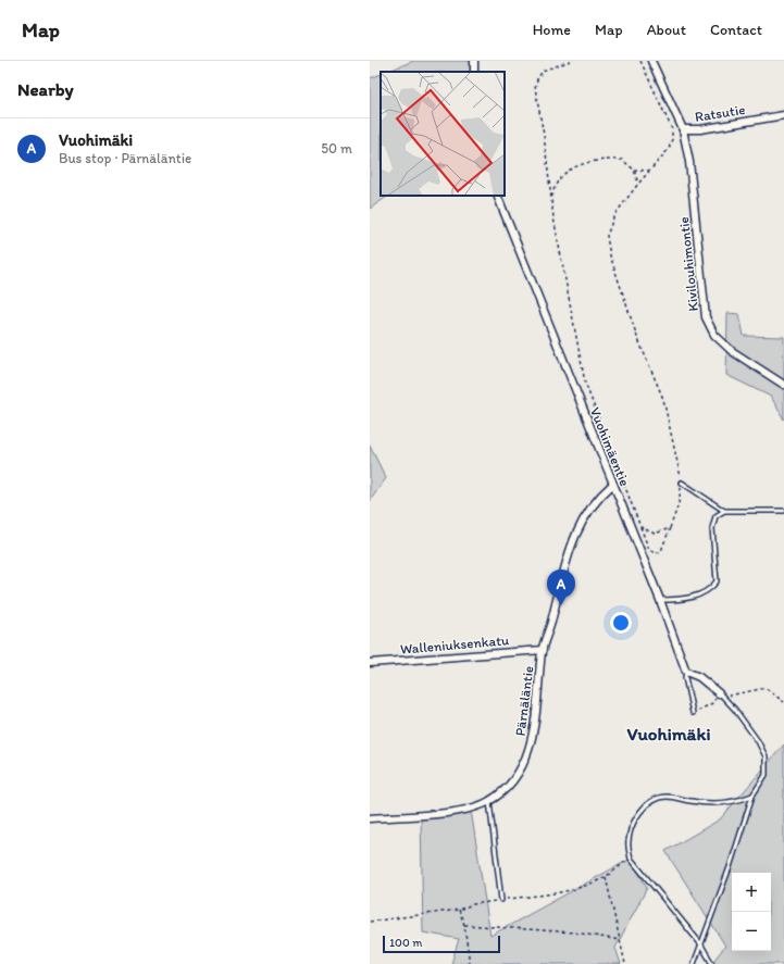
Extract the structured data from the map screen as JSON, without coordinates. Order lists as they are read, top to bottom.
{
  "streets": {
    "street": [
      "Ratsutie",
      "Kivilouhimontie",
      "Vuohimäentie",
      "Walleniuksenkatu",
      "Pärnäläntie"
    ]
  },
  "crossings": [
    ["Ratsutie", "Kivilouhimontie"],
    ["Vuohimäentie", "Pärnäläntie"],
    ["Walleniuksenkatu", "Pärnäläntie"]
  ],
  "districts": ["Vuohimäki"],
  "scale_bar": "100 m",
  "page": {
    "header": "Map",
    "nav": [
      "Home",
      "Map",
      "About",
      "Contact"
    ],
    "heading": "Nearby",
    "list": [
      {
        "mark": "A",
        "name": "Vuohimäki",
        "note": "Bus stop · Pärnäläntie",
        "value": "50 m"
      }
    ],
    "pins": "A",
    "map_buttons": ["+", "−"],
    "scale": "100 m"
  }
}
